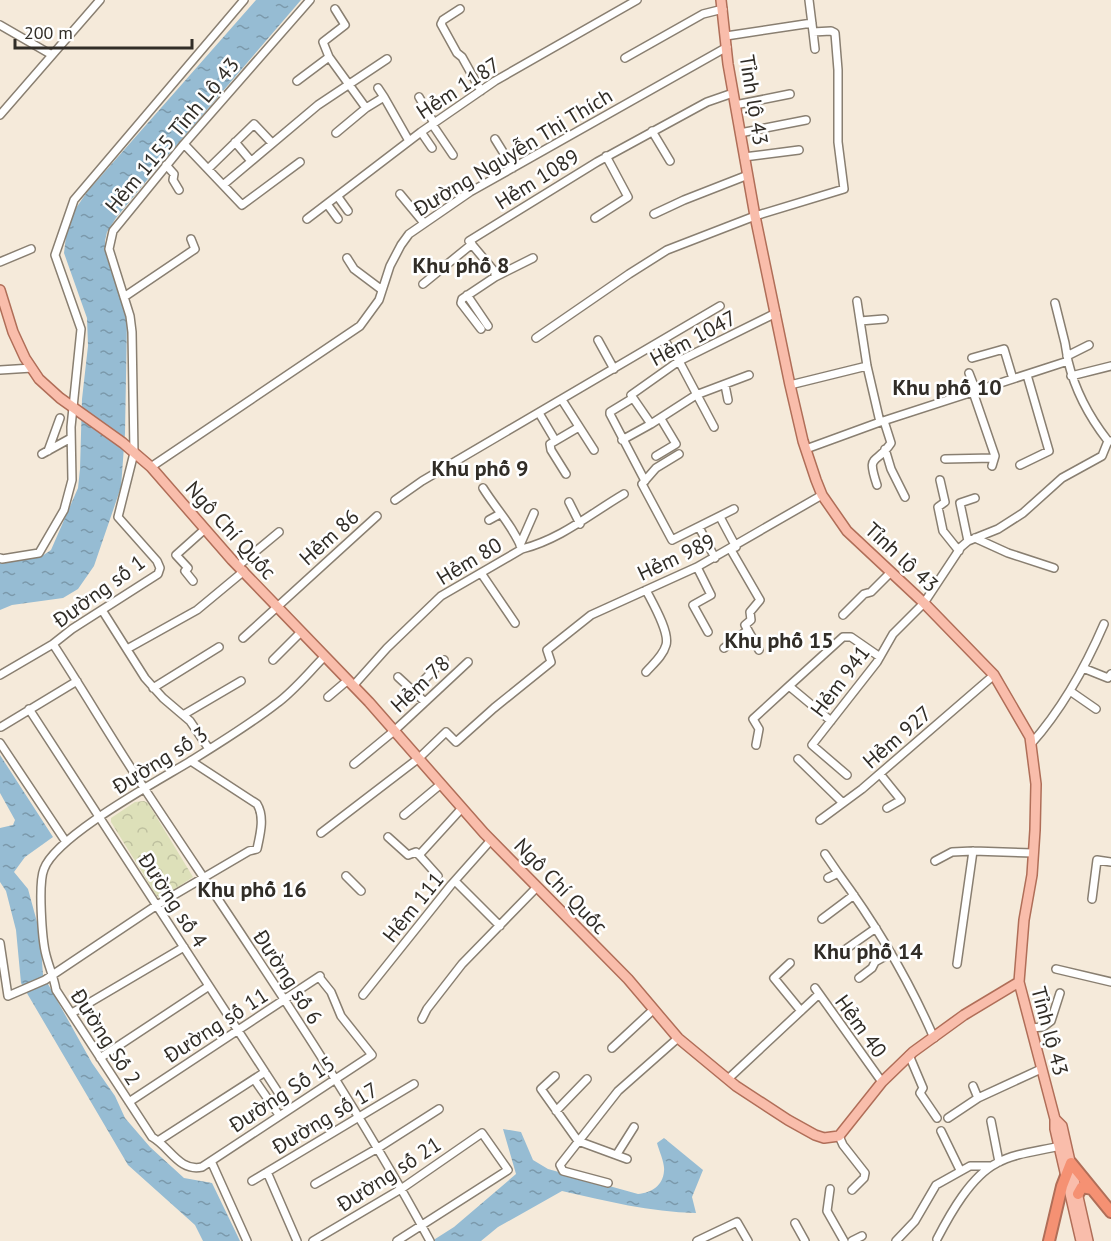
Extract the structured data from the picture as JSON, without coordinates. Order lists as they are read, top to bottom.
{
  "streets": {
    "main road": ["Tỉnh lộ 43", "Ngô Chí Quốc"],
    "street": [
      "Hẻm 1187",
      "Hẻm 1155 Tỉnh Lộ 43",
      "Đường Nguyễn Thị Thích",
      "Hẻm 1089",
      "Hẻm 1047",
      "Hẻm 86",
      "Hẻm 989",
      "Hẻm 80",
      "Đường số 1",
      "Hẻm 941",
      "Hẻm 78",
      "Hẻm 927",
      "Đường số 3",
      "Đường số 4",
      "Hẻm 111",
      "Đường số 6",
      "Đường số 11",
      "Hẻm 40",
      "Đường Số 2",
      "Đường Số 15",
      "Đường số 17",
      "Đường số 21"
    ]
  },
  "crossings": [
    ["Tỉnh lộ 43", "Đường Nguyễn Thị Thích"],
    ["Tỉnh lộ 43", "Hẻm 1089"],
    ["Tỉnh lộ 43", "Hẻm 1047"],
    ["Tỉnh lộ 43", "Hẻm 989"],
    ["Tỉnh lộ 43", "Hẻm 941"],
    ["Tỉnh lộ 43", "Hẻm 927"],
    ["Hẻm 1155 Tỉnh Lộ 43", "Ngô Chí Quốc"],
    ["Hẻm 1155 Tỉnh Lộ 43", "Đường số 1"],
    ["Đường Nguyễn Thị Thích", "Ngô Chí Quốc"],
    ["Ngô Chí Quốc", "Hẻm 86"],
    ["Ngô Chí Quốc", "Hẻm 989"],
    ["Ngô Chí Quốc", "Hẻm 80"],
    ["Ngô Chí Quốc", "Hẻm 78"],
    ["Ngô Chí Quốc", "Đường số 3"],
    ["Ngô Chí Quốc", "Hẻm 111"],
    ["Đường số 1", "Đường số 6"],
    ["Đường số 3", "Đường số 4"],
    ["Đường số 3", "Đường số 6"],
    ["Đường số 3", "Đường Số 2"],
    ["Đường số 4", "Đường số 11"],
    ["Đường số 4", "Đường Số 15"],
    ["Đường số 6", "Đường số 11"],
    ["Đường số 6", "Đường Số 15"],
    ["Đường số 6", "Đường số 17"],
    ["Đường số 6", "Đường số 21"],
    ["Đường số 11", "Đường Số 2"],
    ["Đường số 11", "Đường Số 15"],
    ["Đường Số 2", "Đường Số 15"]
  ],
  "districts": [
    "Khu phố 8",
    "Khu phố 10",
    "Khu phố 9",
    "Khu phố 15",
    "Khu phố 16",
    "Khu phố 14"
  ],
  "scale_bar": "200 m"
}
